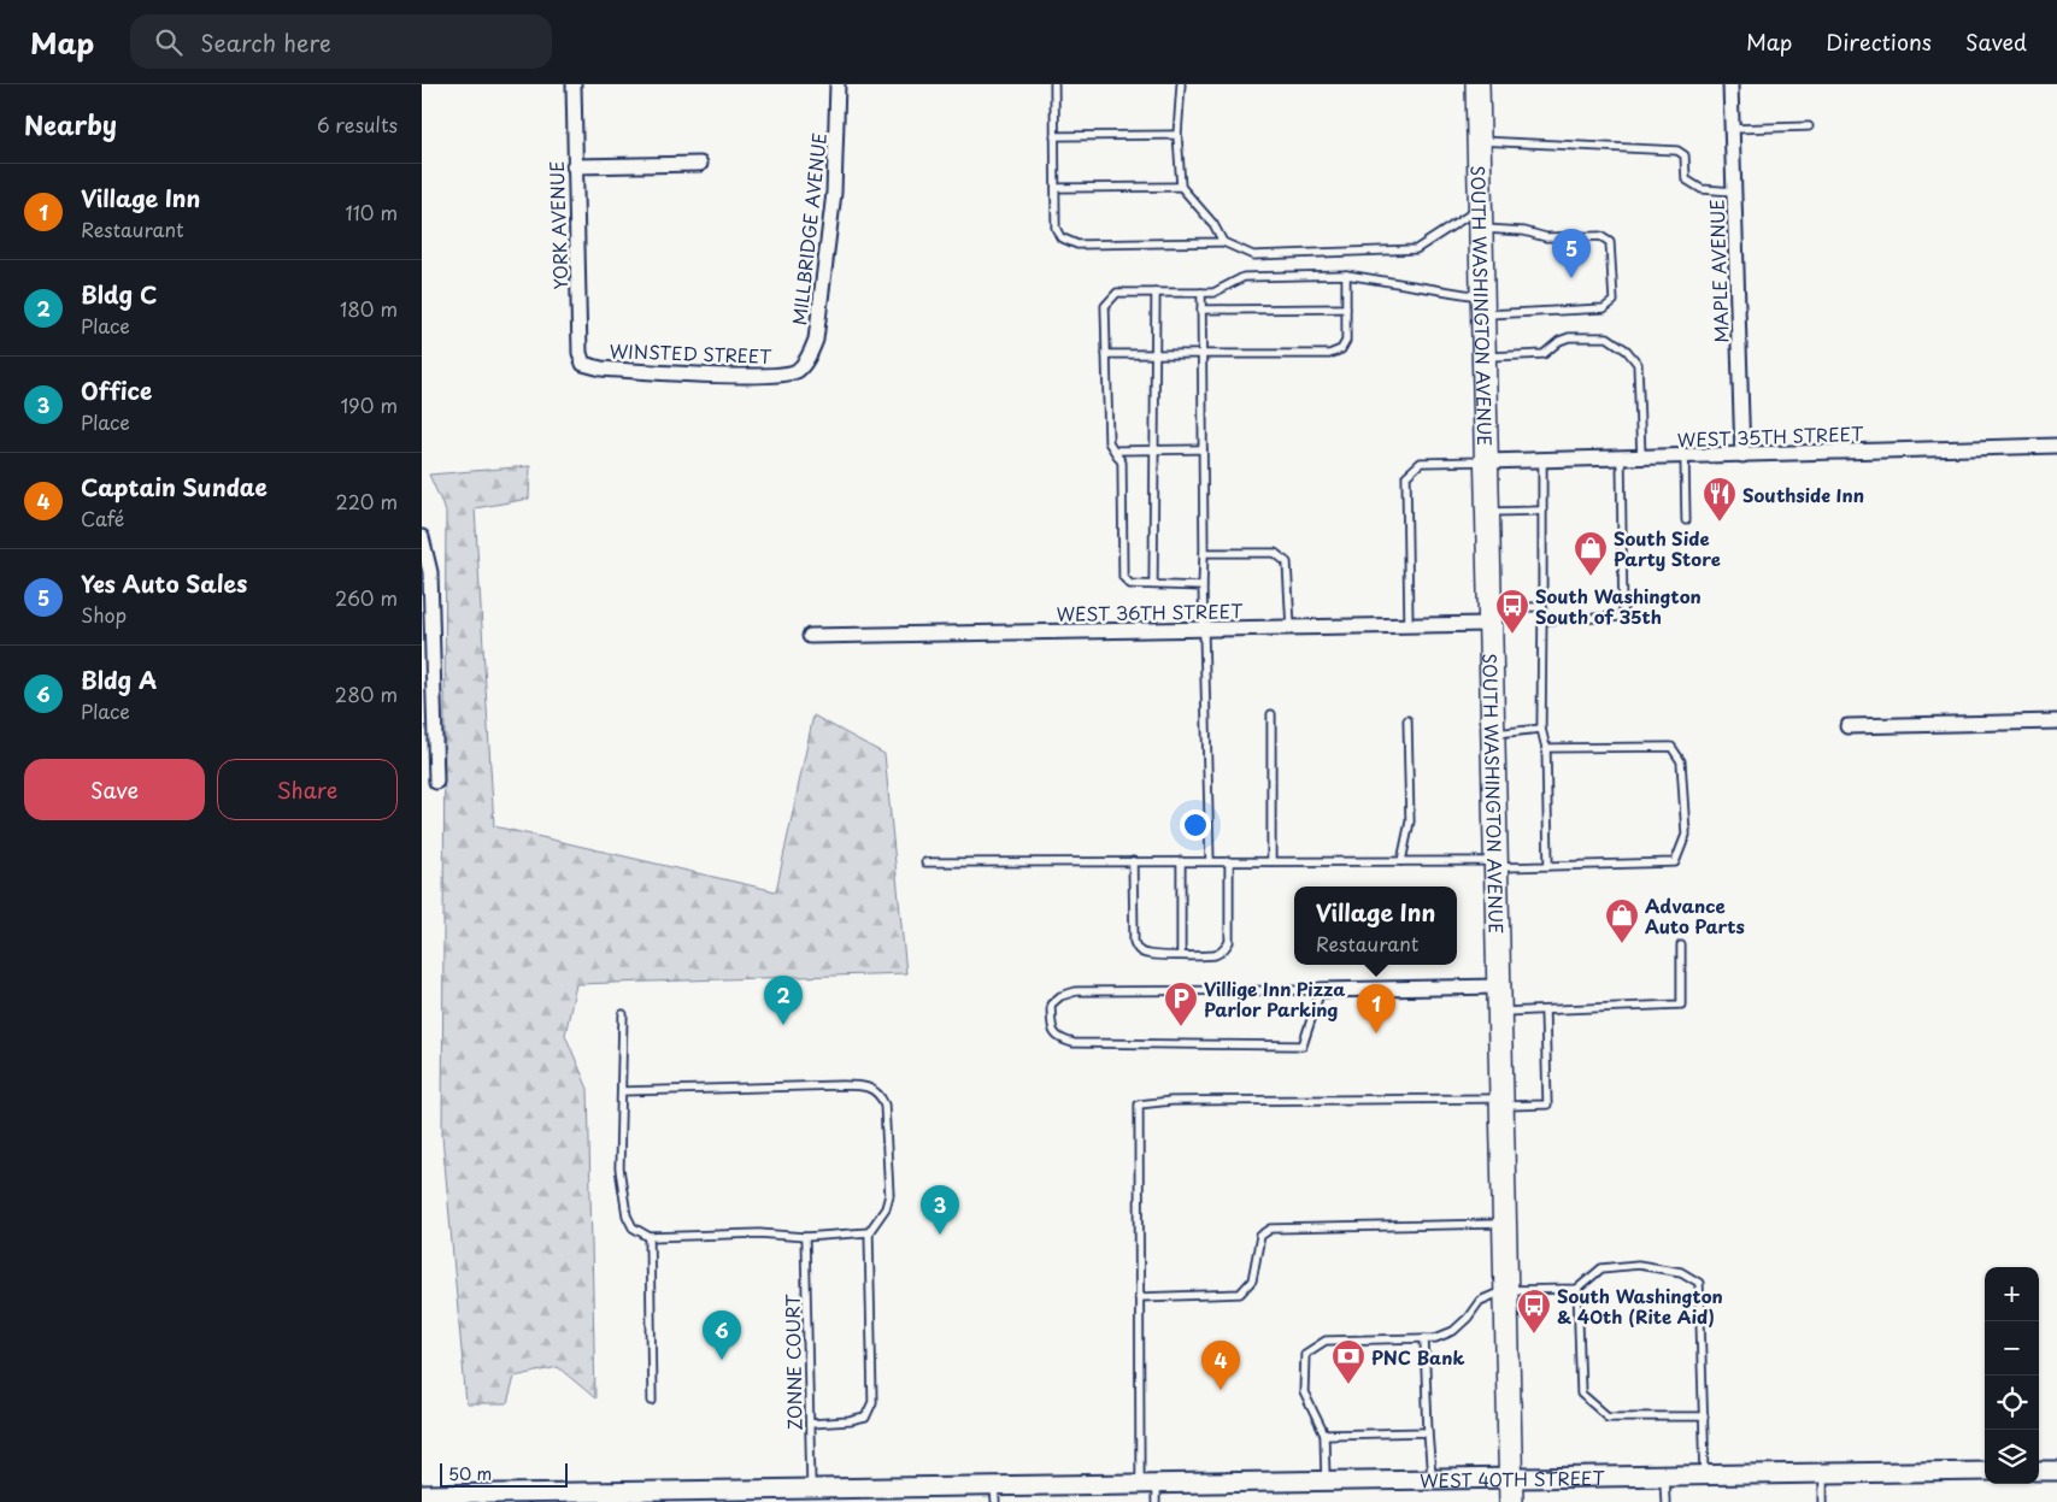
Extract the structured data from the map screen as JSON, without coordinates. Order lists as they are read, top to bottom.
{
  "streets": {
    "main road": ["SOUTH WASHINGTON AVENUE"],
    "street": [
      "YORK AVENUE",
      "MILLBRIDGE AVENUE",
      "MAPLE AVENUE",
      "WINSTED STREET",
      "WEST 35TH STREET",
      "WEST 36TH STREET",
      "WEST 40TH STREET"
    ],
    "lane": ["ZONNE COURT"]
  },
  "crossings": [
    ["YORK AVENUE", "WINSTED STREET"],
    ["MILLBRIDGE AVENUE", "WINSTED STREET"],
    ["MAPLE AVENUE", "WEST 35TH STREET"],
    ["SOUTH WASHINGTON AVENUE", "WEST 35TH STREET"],
    ["SOUTH WASHINGTON AVENUE", "WEST 36TH STREET"],
    ["SOUTH WASHINGTON AVENUE", "WEST 40TH STREET"],
    ["ZONNE COURT", "WEST 40TH STREET"]
  ],
  "places": {
    "restaurant": ["Southside Inn"],
    "shop": ["South Side Party Store", "Advance Auto Parts"],
    "bus stop": ["South Washington South of 35th", "South Washington & 40th (Rite Aid)"],
    "parking": ["Villige Inn Pizza Parlor Parking"],
    "bank": ["PNC Bank"]
  },
  "scale_bar": "50 m",
  "page": {
    "header": "Map",
    "search": "Search here",
    "nav": ["Map", "Directions", "Saved"],
    "heading": ["Nearby", "6 results"],
    "list": [
      {
        "mark": "1",
        "name": "Village Inn",
        "note": "Restaurant",
        "value": "110 m"
      },
      {
        "mark": "2",
        "name": "Bldg C",
        "note": "Place",
        "value": "180 m"
      },
      {
        "mark": "3",
        "name": "Office",
        "note": "Place",
        "value": "190 m"
      },
      {
        "mark": "4",
        "name": "Captain Sundae",
        "note": "Café",
        "value": "220 m"
      },
      {
        "mark": "5",
        "name": "Yes Auto Sales",
        "note": "Shop",
        "value": "260 m"
      },
      {
        "mark": "6",
        "name": "Bldg A",
        "note": "Place",
        "value": "280 m"
      }
    ],
    "pins": [
      "5",
      "2",
      "1",
      "3",
      "6",
      "4"
    ],
    "buttons": ["Save", "Share"],
    "popup": ["Village Inn", "Restaurant"],
    "map_buttons": ["+", "−"],
    "scale": "50 m"
  }
}
